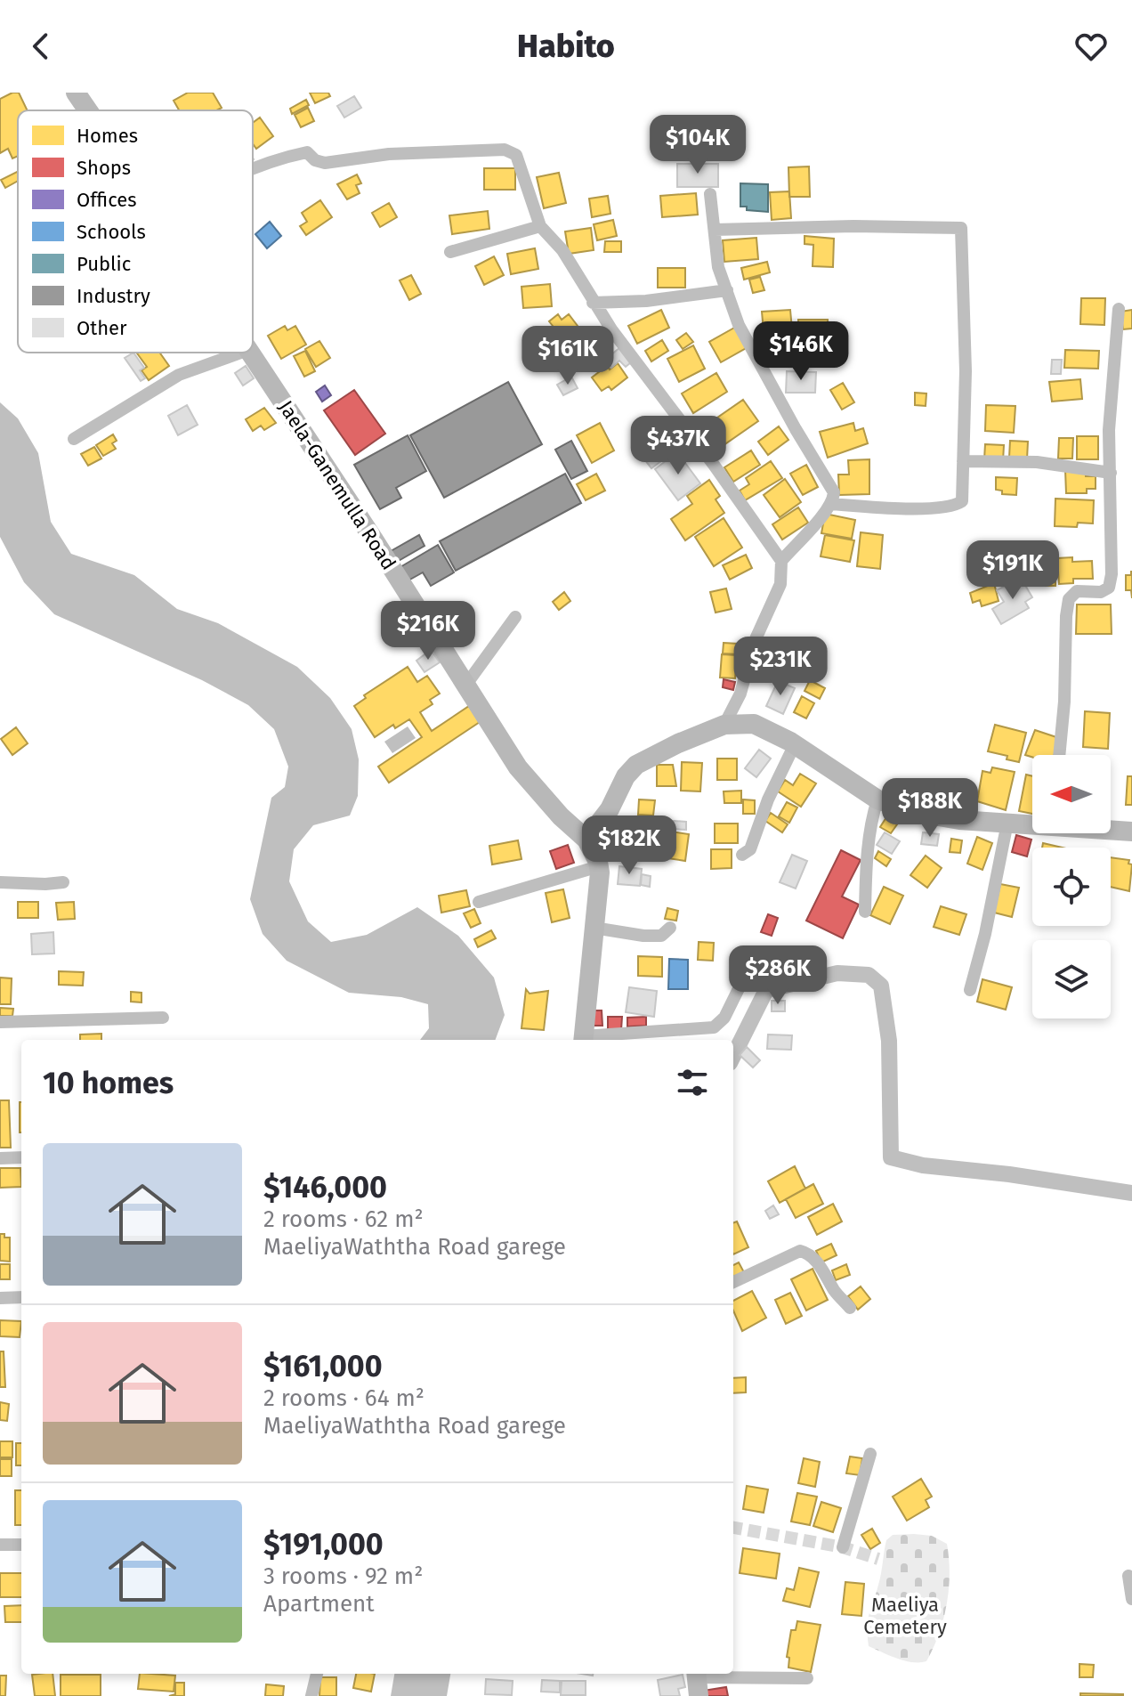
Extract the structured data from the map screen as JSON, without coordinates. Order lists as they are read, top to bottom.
{
  "streets": {
    "main road": ["Jaela-Ganemulla Road"]
  },
  "parks": ["Maeliya Cemetery"],
  "legend": [
    "Homes",
    "Shops",
    "Offices",
    "Schools",
    "Public",
    "Industry",
    "Other"
  ],
  "north": "left",
  "page": {
    "header": "Habito",
    "price": [
      "$104K",
      "$146K",
      "$161K",
      "$437K",
      "$191K",
      "$216K",
      "$231K",
      "$188K",
      "$182K",
      "$286K"
    ],
    "heading": "10 homes",
    "list": [
      {
        "name": "$146,000",
        "note": "2 rooms · 62 m² · MaeliyaWaththa Road garege"
      },
      {
        "name": "$161,000",
        "note": "2 rooms · 64 m² · MaeliyaWaththa Road garege"
      },
      {
        "name": "$191,000",
        "note": "3 rooms · 92 m² · Apartment"
      }
    ]
  }
}
